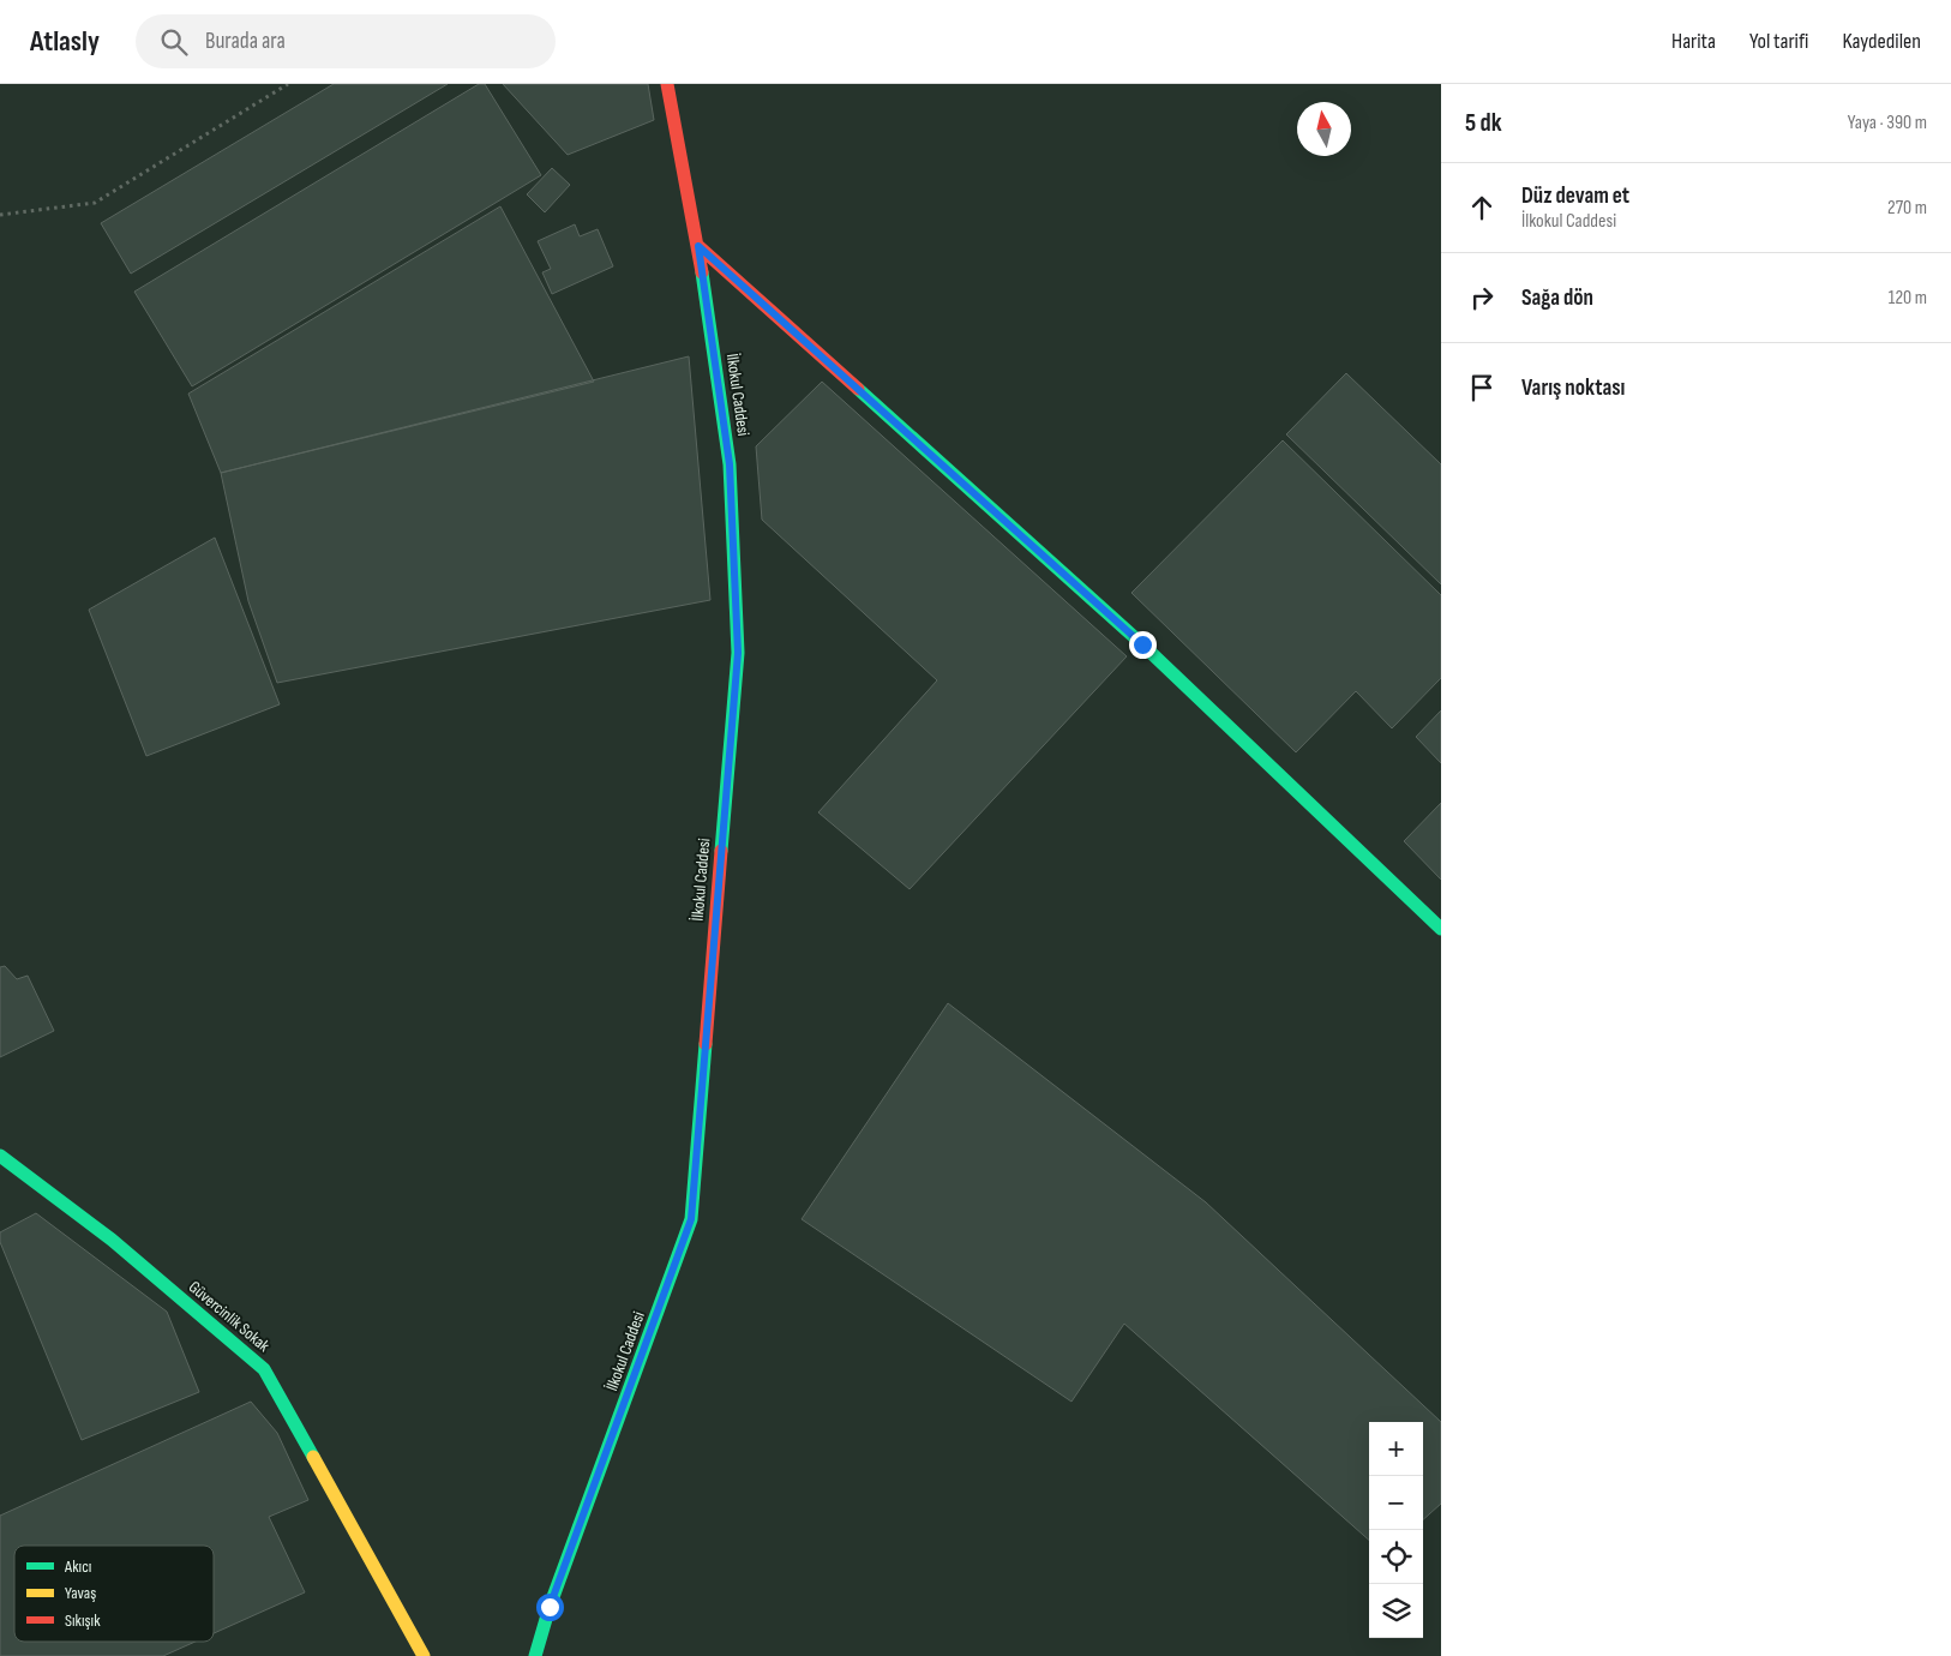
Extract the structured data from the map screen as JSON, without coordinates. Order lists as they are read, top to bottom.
{
  "streets": {
    "street": ["İlkokul Caddesi", "Güvercinlik Sokak"]
  },
  "legend": ["Akıcı", "Yavaş", "Sıkışık"],
  "north": "top",
  "page": {
    "header": "Atlasly",
    "search": "Burada ara",
    "nav": ["Harita", "Yol tarifi", "Kaydedilen"],
    "heading": ["5 dk", "Yaya · 390 m"],
    "list": [
      ["Düz devam et", "İlkokul Caddesi", "270 m"],
      ["Sağa dön", "120 m"],
      "Varış noktası"
    ],
    "map_buttons": ["+", "−"]
  }
}
